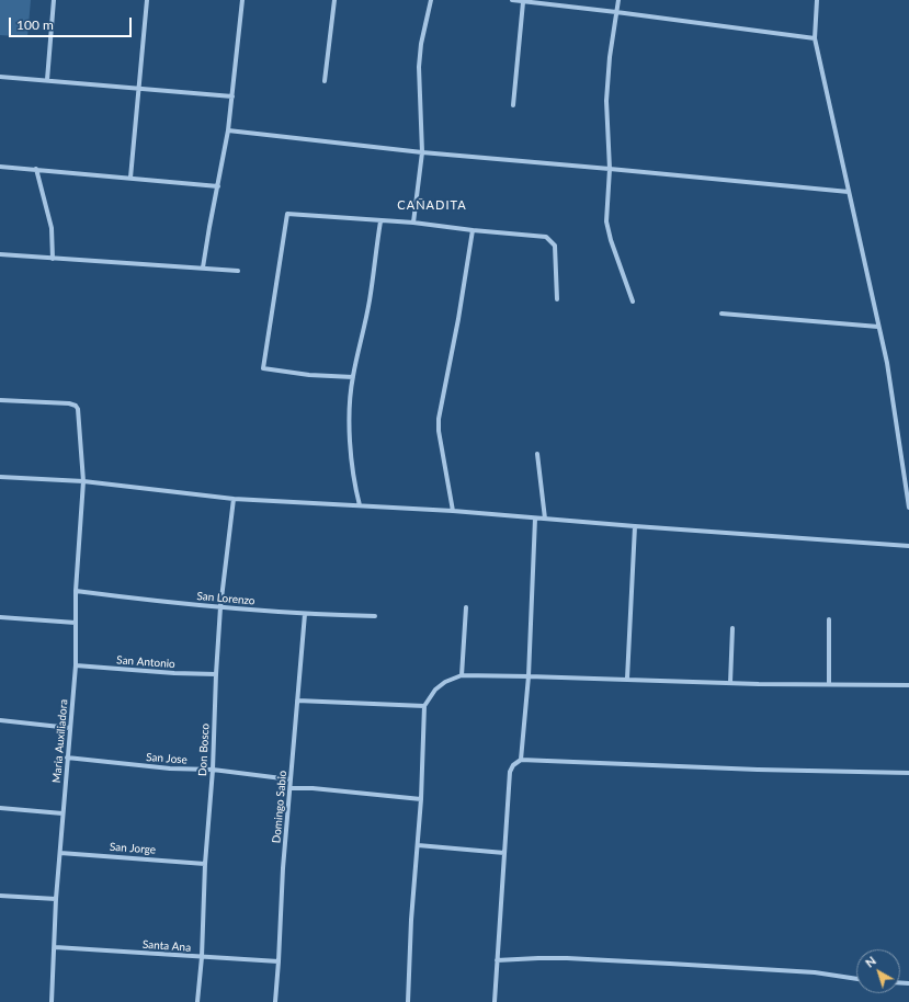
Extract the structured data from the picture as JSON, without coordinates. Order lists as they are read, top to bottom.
{
  "streets": {
    "street": [
      "San Lorenzo",
      "San Antonio",
      "Maria Auxiliadora",
      "Don Bosco",
      "San Jose",
      "Domingo Sabio",
      "San Jorge",
      "Santa Ana"
    ]
  },
  "crossings": [
    ["San Lorenzo", "Maria Auxiliadora"],
    ["San Lorenzo", "Don Bosco"],
    ["San Lorenzo", "Domingo Sabio"],
    ["San Antonio", "Maria Auxiliadora"],
    ["San Antonio", "Don Bosco"],
    ["Maria Auxiliadora", "San Jose"],
    ["Maria Auxiliadora", "San Jorge"],
    ["Maria Auxiliadora", "Santa Ana"],
    ["Don Bosco", "San Jose"],
    ["Don Bosco", "San Jorge"],
    ["Don Bosco", "Santa Ana"],
    ["San Jose", "Domingo Sabio"],
    ["Domingo Sabio", "Santa Ana"]
  ],
  "districts": ["CAÑADITA"],
  "scale_bar": "100 m",
  "north": "top left"
}
